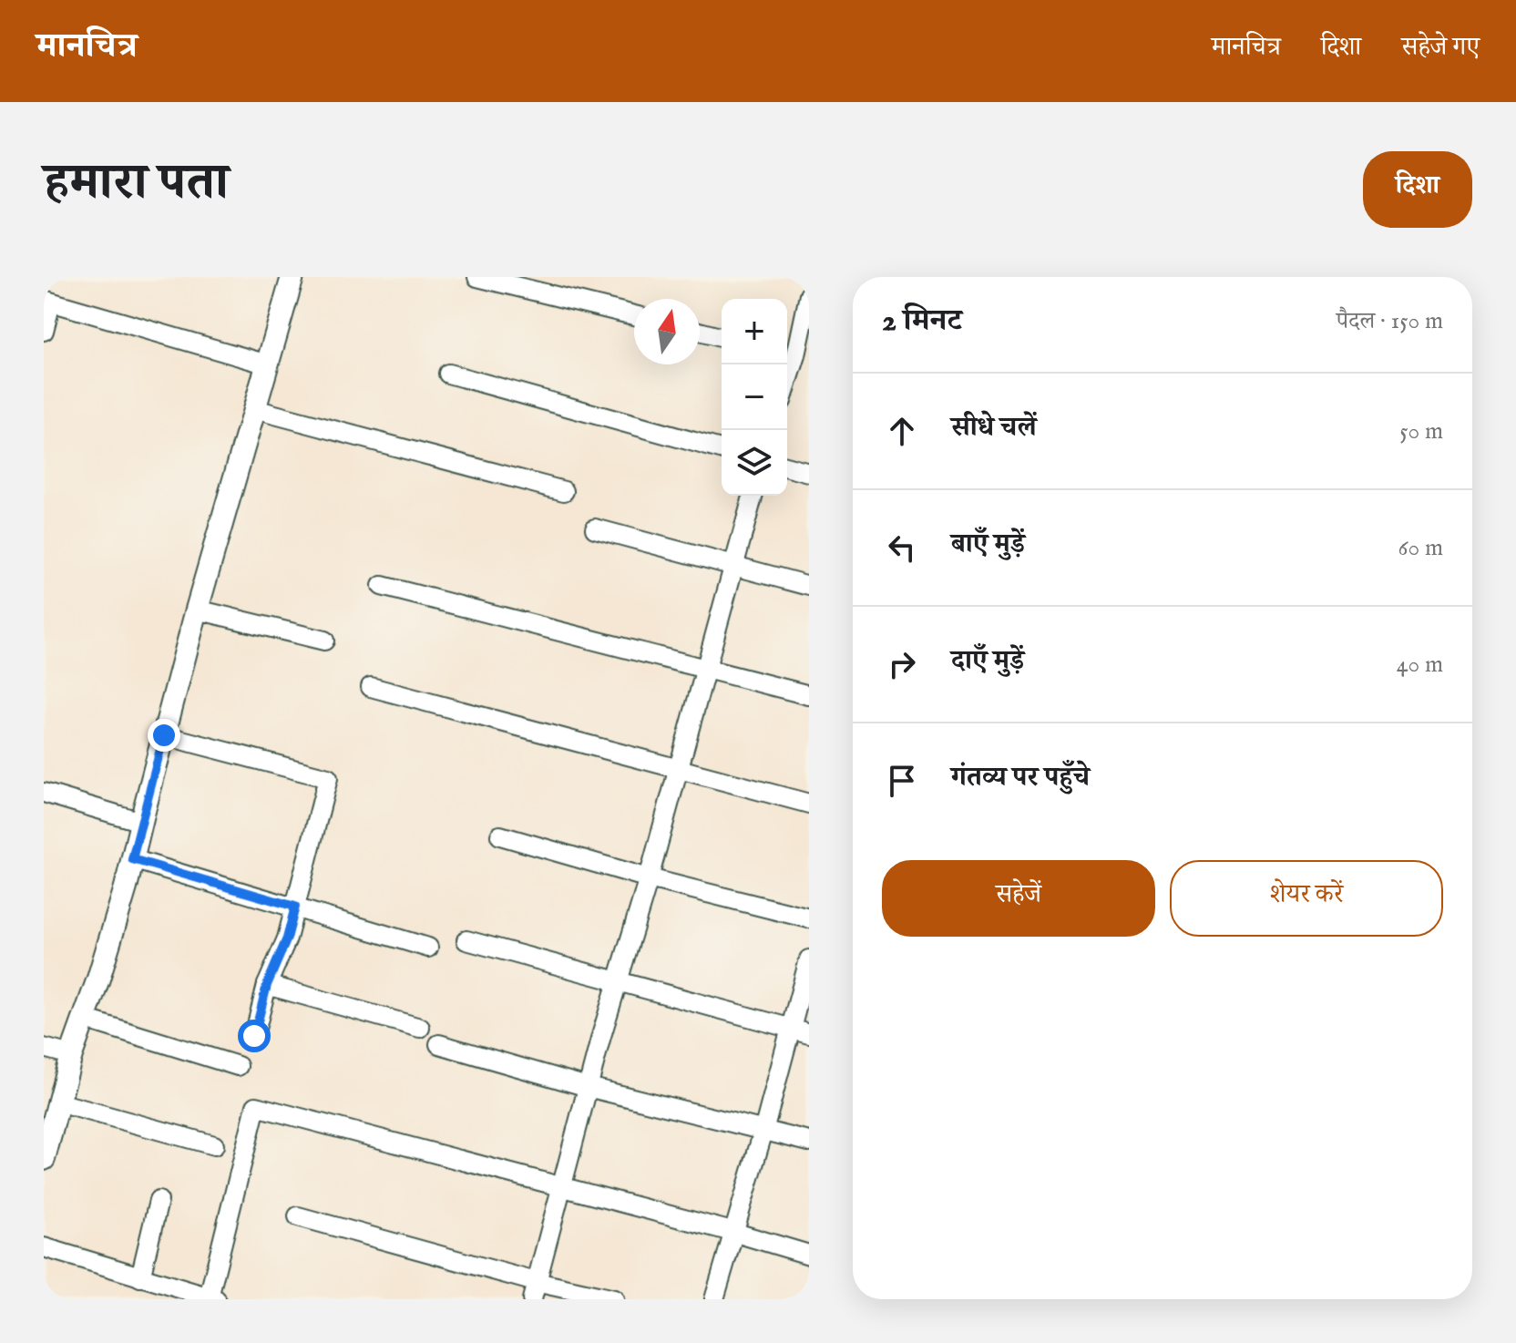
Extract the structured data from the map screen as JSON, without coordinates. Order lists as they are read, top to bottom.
{
  "north": "top",
  "page": {
    "header": "मानचित्र",
    "nav": ["मानचित्र", "दिशा", "सहेजे गए"],
    "title": "हमारा पता",
    "buttons": [
      "दिशा",
      ["सहेजें", "शेयर करें"]
    ],
    "heading": ["2 मिनट", "पैदल · 150 m"],
    "map_buttons": ["+", "−"],
    "list": [
      ["सीधे चलें", "50 m"],
      ["बाएँ मुड़ें", "60 m"],
      ["दाएँ मुड़ें", "40 m"],
      "गंतव्य पर पहुँचे"
    ]
  }
}
